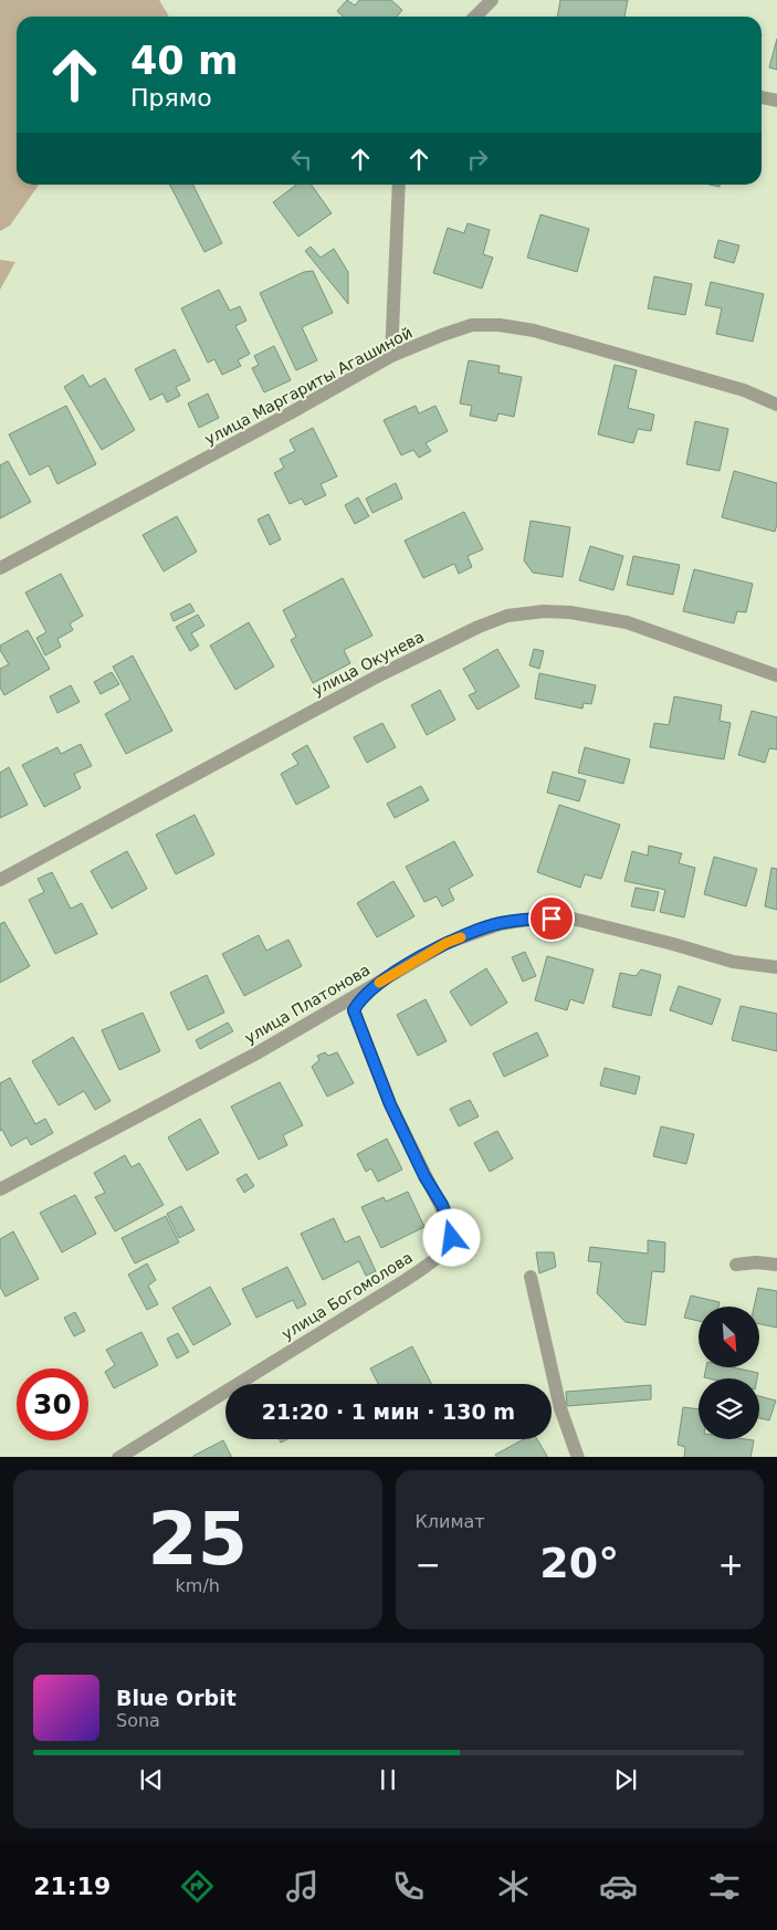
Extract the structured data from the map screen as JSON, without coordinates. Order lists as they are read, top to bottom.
{
  "streets": {
    "street": [
      "улица Маргариты Агашиной",
      "улица Окунева",
      "улица Платонова",
      "улица Богомолова"
    ]
  },
  "crossings": [
    ["улица Платонова", "улица Богомолова"]
  ],
  "north": "bottom right",
  "page": {
    "turn": ["40 m", "Прямо"],
    "limit": "30",
    "trip": "21:20 · 1 мин · 130 m",
    "tile": [
      ["25", "km/h"],
      "Климат"
    ],
    "heat": ["−", "20°", "+"],
    "song": ["Blue Orbit", "Sona"],
    "tabs": "21:19"
  }
}
